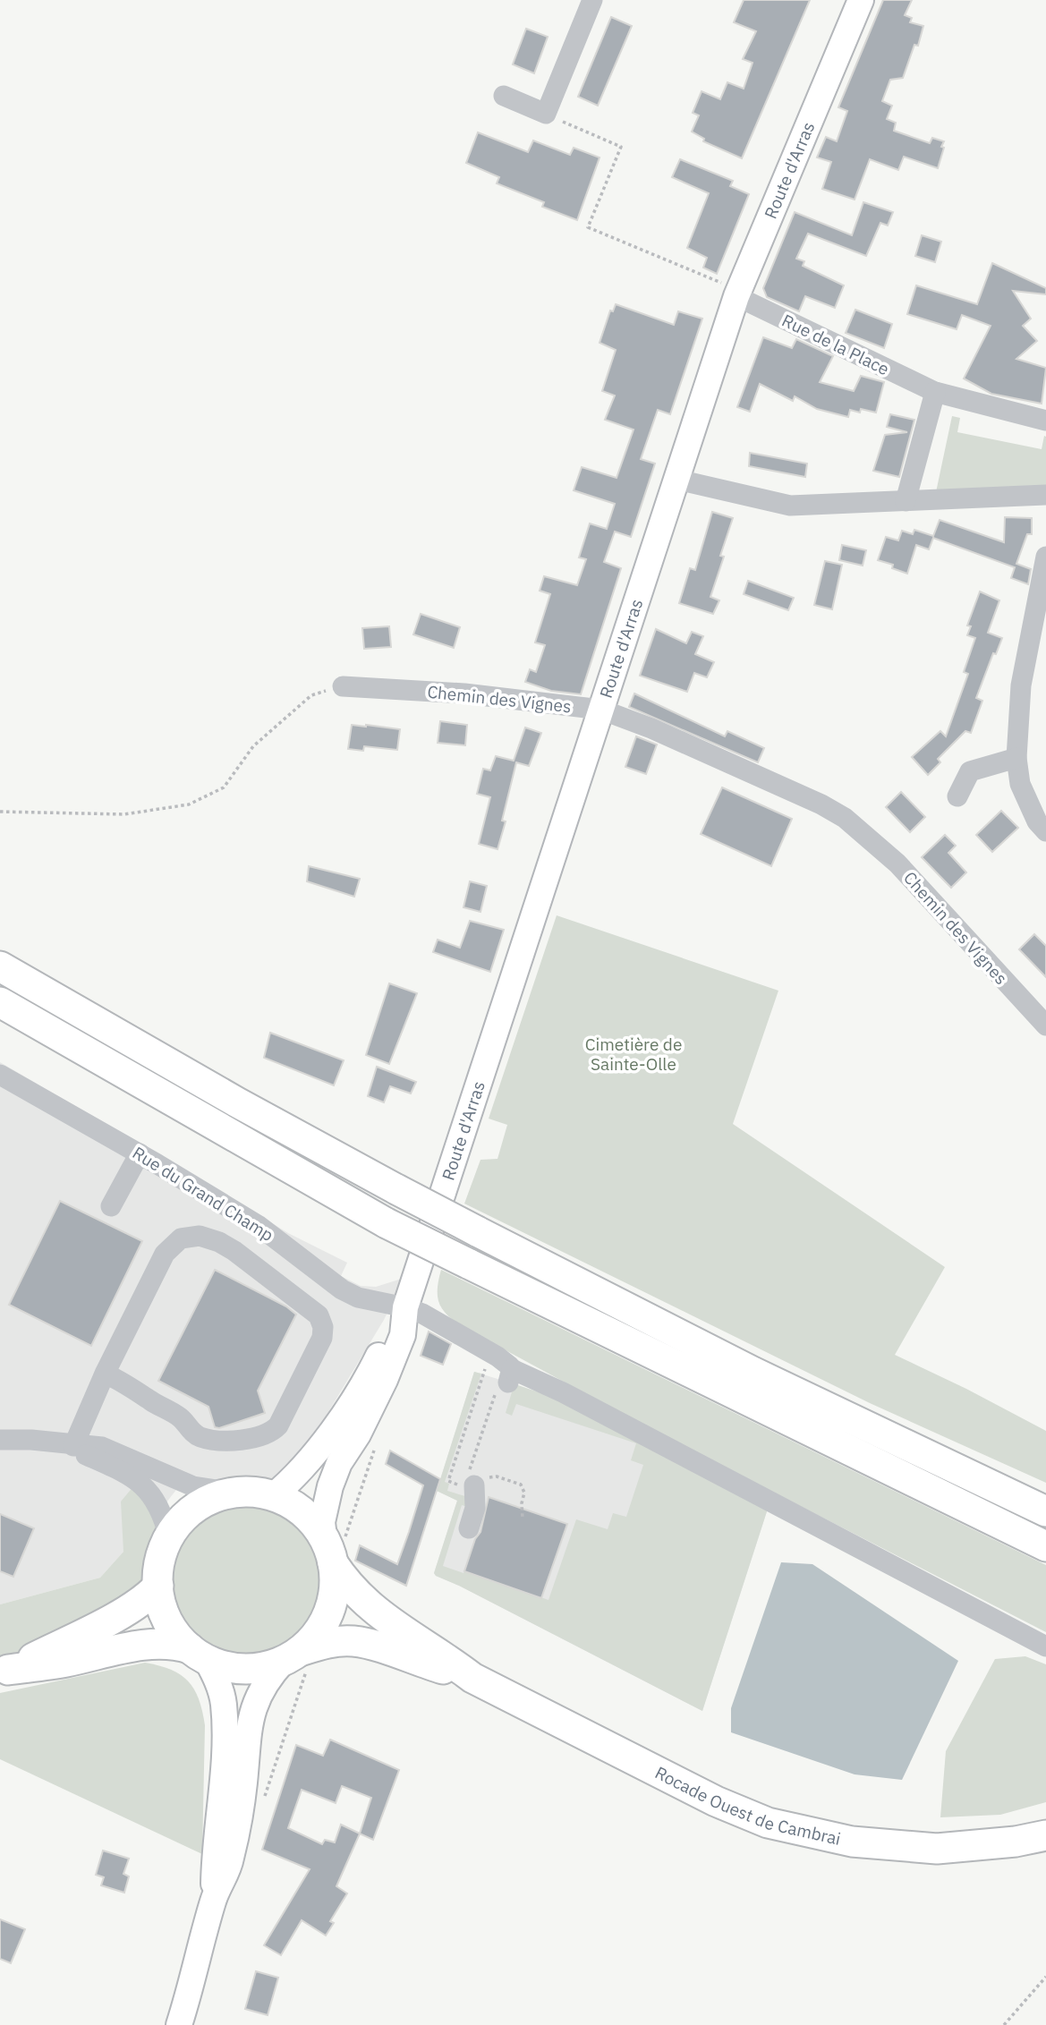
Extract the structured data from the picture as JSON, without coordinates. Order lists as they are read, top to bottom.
{
  "streets": {
    "highway": ["Rocade Ouest de Cambrai"],
    "main road": ["Route d'Arras"],
    "street": ["Rue de la Place", "Chemin des Vignes", "Rue du Grand Champ"]
  },
  "crossings": [
    ["Route d'Arras", "Rue de la Place"],
    ["Route d'Arras", "Chemin des Vignes"],
    ["Route d'Arras", "Rue du Grand Champ"]
  ],
  "parks": ["Cimetière de Sainte-Olle"]
}
